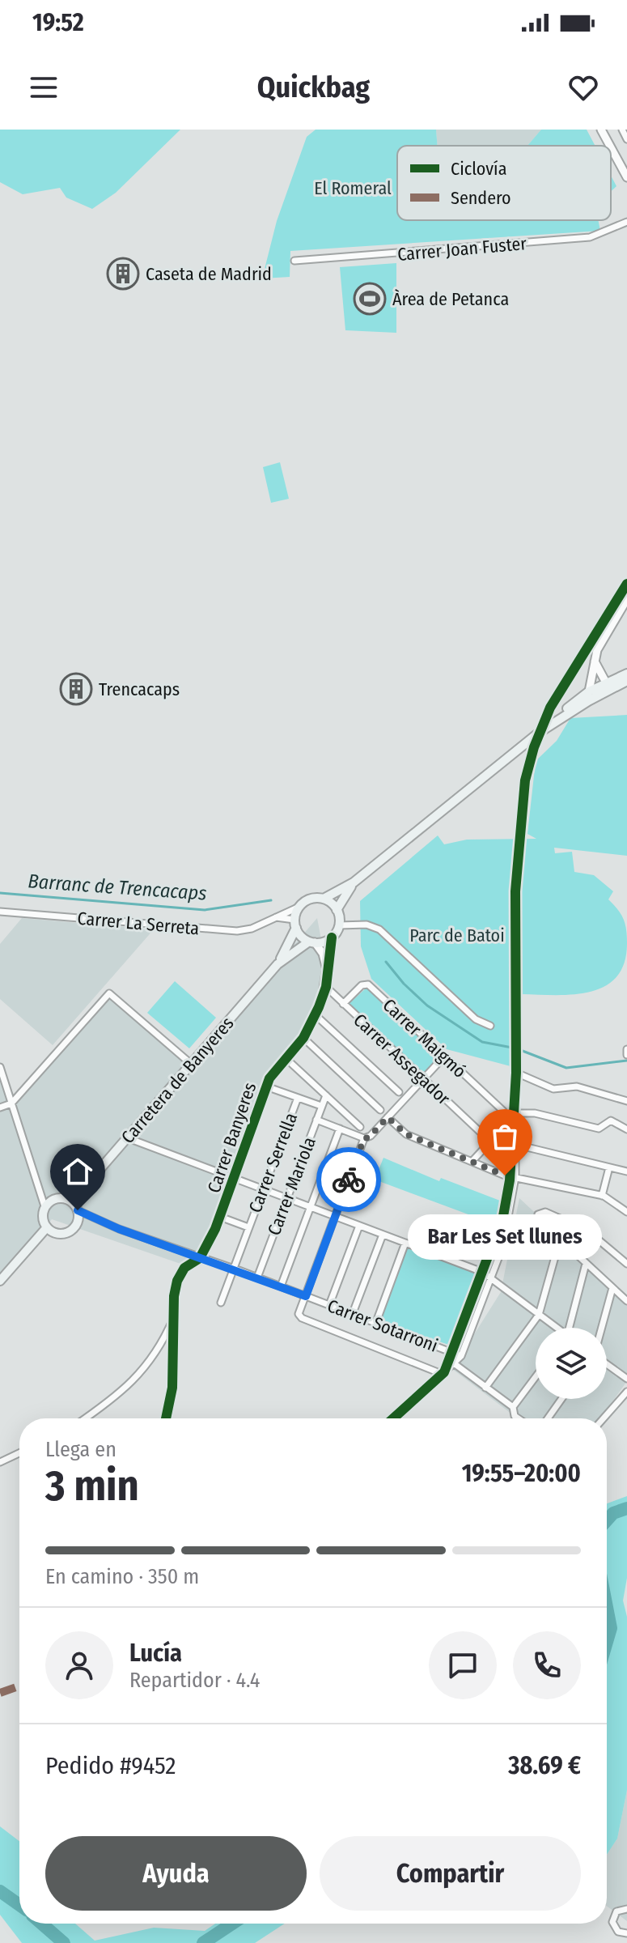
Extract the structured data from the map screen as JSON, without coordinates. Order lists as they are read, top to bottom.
{
  "streets": {
    "main road": ["Carretera de Banyeres"],
    "street": [
      "Carrer Joan Fuster",
      "Carrer La Serreta",
      "Carrer Maigmó",
      "Carrer Assegador",
      "Carrer Banyeres",
      "Carrer Serrella",
      "Carrer Mariola",
      "Carrer Sotarroni"
    ]
  },
  "crossings": [
    ["Carrer La Serreta", "Carretera de Banyeres"],
    ["Carrer La Serreta", "Carrer Banyeres"],
    ["Carrer Maigmó", "Carrer Assegador"],
    ["Carrer Assegador", "Carrer Banyeres"],
    ["Carretera de Banyeres", "Carrer Banyeres"],
    ["Carretera de Banyeres", "Carrer Sotarroni"],
    ["Carrer Banyeres", "Carrer Serrella"],
    ["Carrer Banyeres", "Carrer Sotarroni"],
    ["Carrer Serrella", "Carrer Mariola"],
    ["Carrer Serrella", "Carrer Sotarroni"],
    ["Carrer Mariola", "Carrer Sotarroni"]
  ],
  "water": ["Barranc de Trencacaps"],
  "parks": ["El Romeral", "Parc de Batoi"],
  "places": {
    "building": ["Caseta de Madrid", "Trencacaps"],
    "sports": ["Àrea de Petanca"],
    "other": ["Bar Les Set llunes"]
  },
  "legend": ["Ciclovía", "Sendero"],
  "page": {
    "status": "19:52",
    "header": "Quickbag",
    "bubble": "Bar Les Set llunes",
    "heading": ["3 min", "Llega en", "19:55–20:00"],
    "panel": [
      "Lucía",
      "Repartidor · 4.4",
      "Pedido #9452",
      "38.69 €"
    ],
    "bar": "En camino · 350 m",
    "buttons": ["Ayuda", "Compartir"]
  }
}
